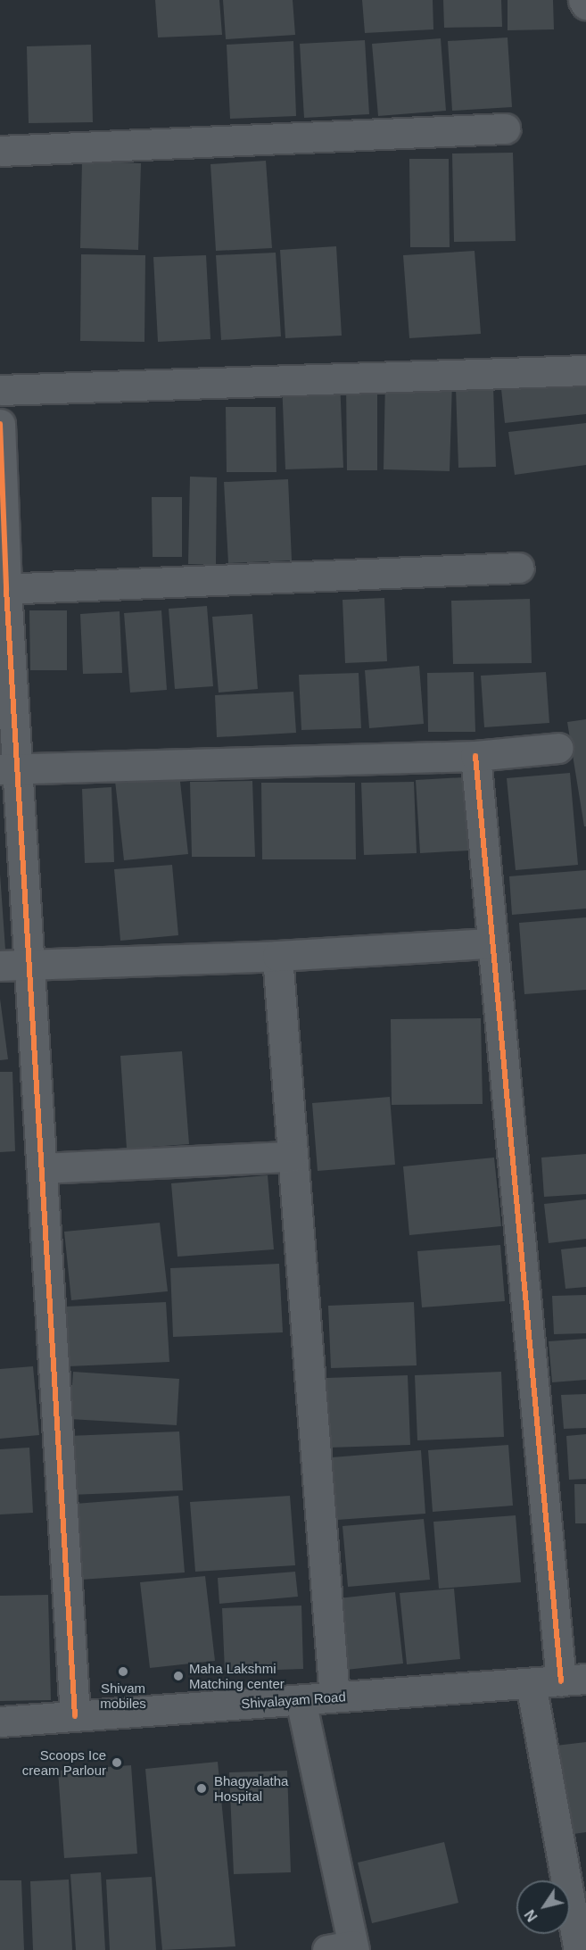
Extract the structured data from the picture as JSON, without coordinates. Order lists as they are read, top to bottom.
{
  "streets": {
    "street": ["Shivalayam Road"]
  },
  "places": [
    "Shivam mobiles",
    "Maha Lakshmi Matching center",
    "Scoops Ice cream Parlour",
    "Bhagyalatha Hospital"
  ],
  "north": "bottom left"
}
